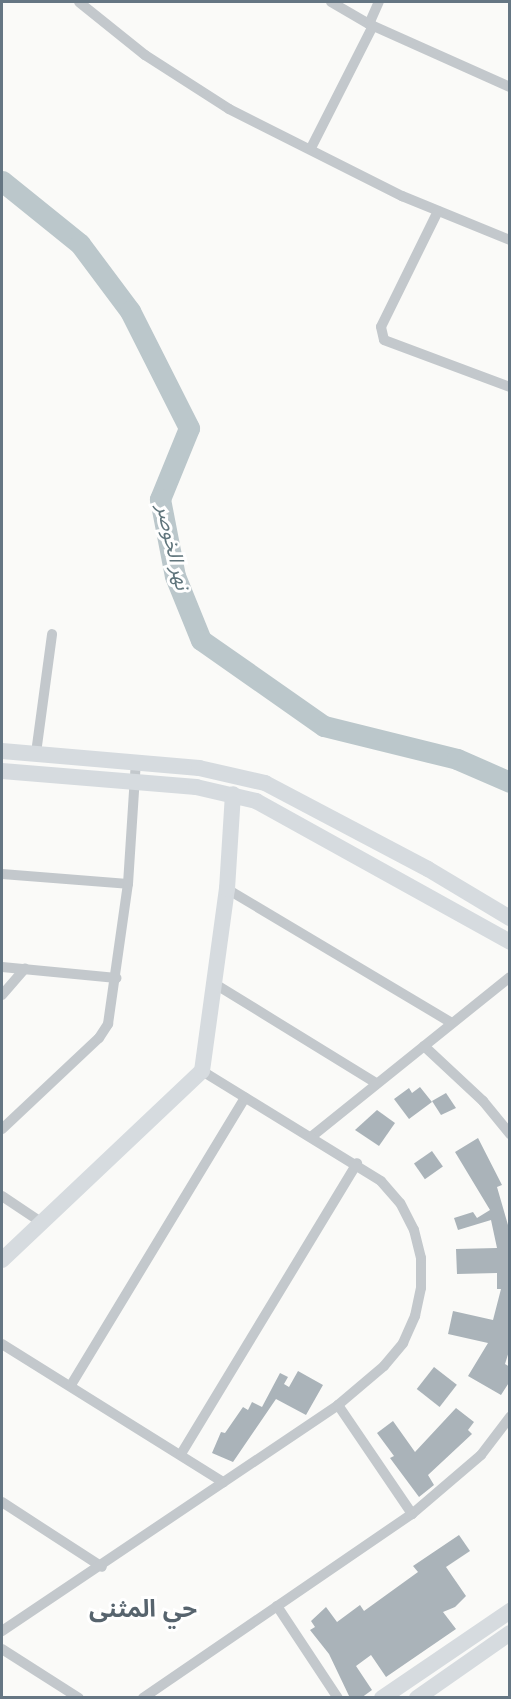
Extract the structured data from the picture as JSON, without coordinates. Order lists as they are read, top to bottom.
{
  "districts": ["حي المثنى"],
  "water": ["نهر الخوصر"]
}
